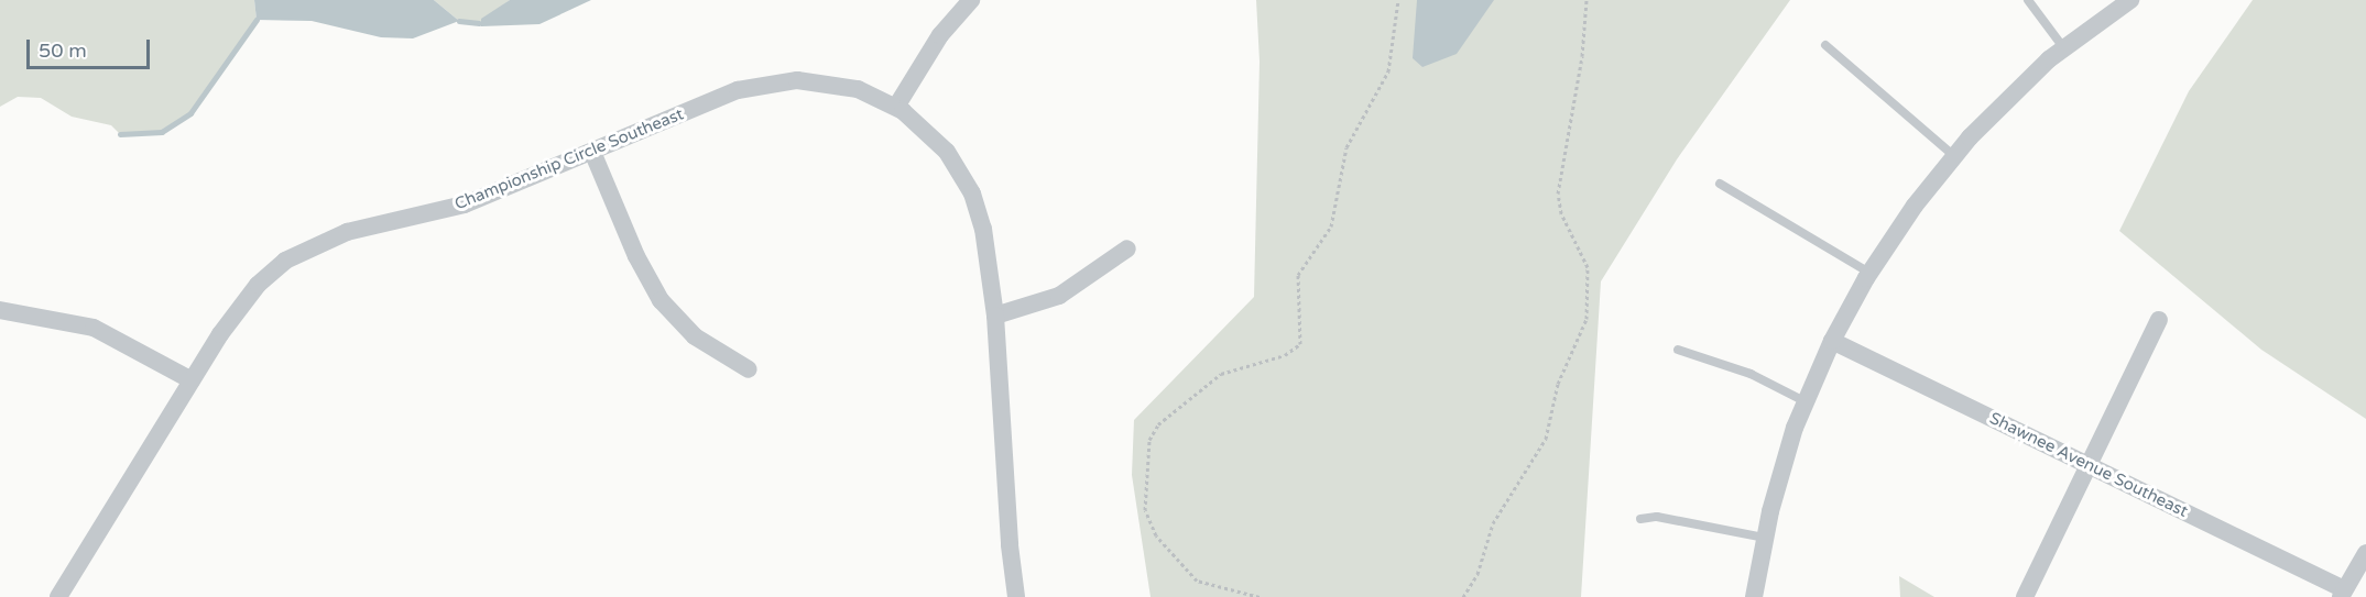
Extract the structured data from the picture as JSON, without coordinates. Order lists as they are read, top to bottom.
{
  "streets": {
    "street": ["Championship Circle Southeast", "Shawnee Avenue Southeast"]
  },
  "scale_bar": "50 m"
}
